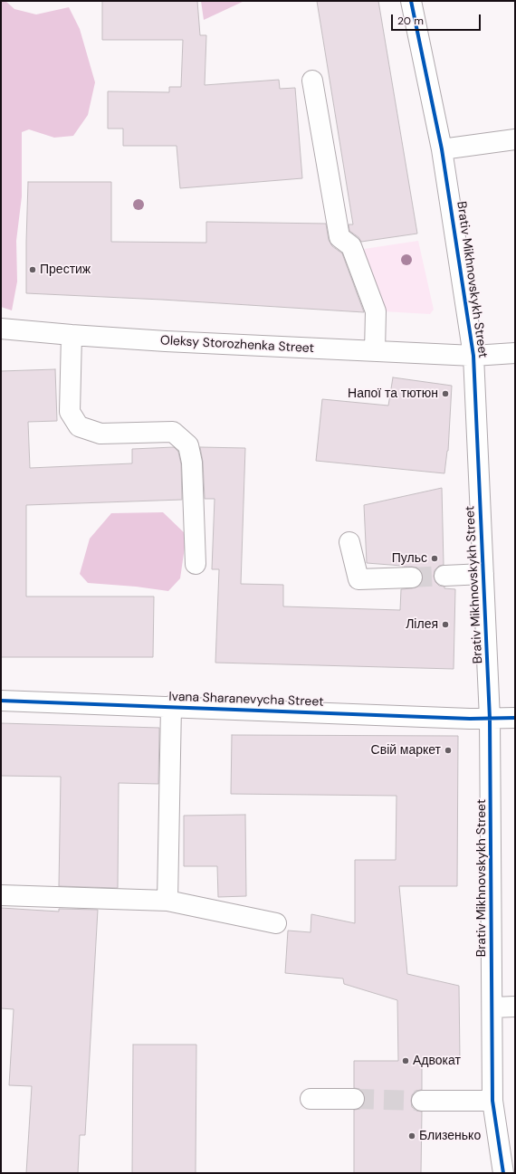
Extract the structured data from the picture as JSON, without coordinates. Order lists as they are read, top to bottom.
{
  "streets": {
    "street": ["Brativ Mikhnovskykh Street", "Oleksy Storozhenka Street", "Ivana Sharanevycha Street"]
  },
  "crossings": [
    ["Brativ Mikhnovskykh Street", "Oleksy Storozhenka Street"],
    ["Brativ Mikhnovskykh Street", "Ivana Sharanevycha Street"]
  ],
  "places": [
    "Престиж",
    "Напої та тютюн",
    "Пульс",
    "Лілея",
    "Свій маркет",
    "Адвокат",
    "Близенько"
  ],
  "scale_bar": "20 m"
}
